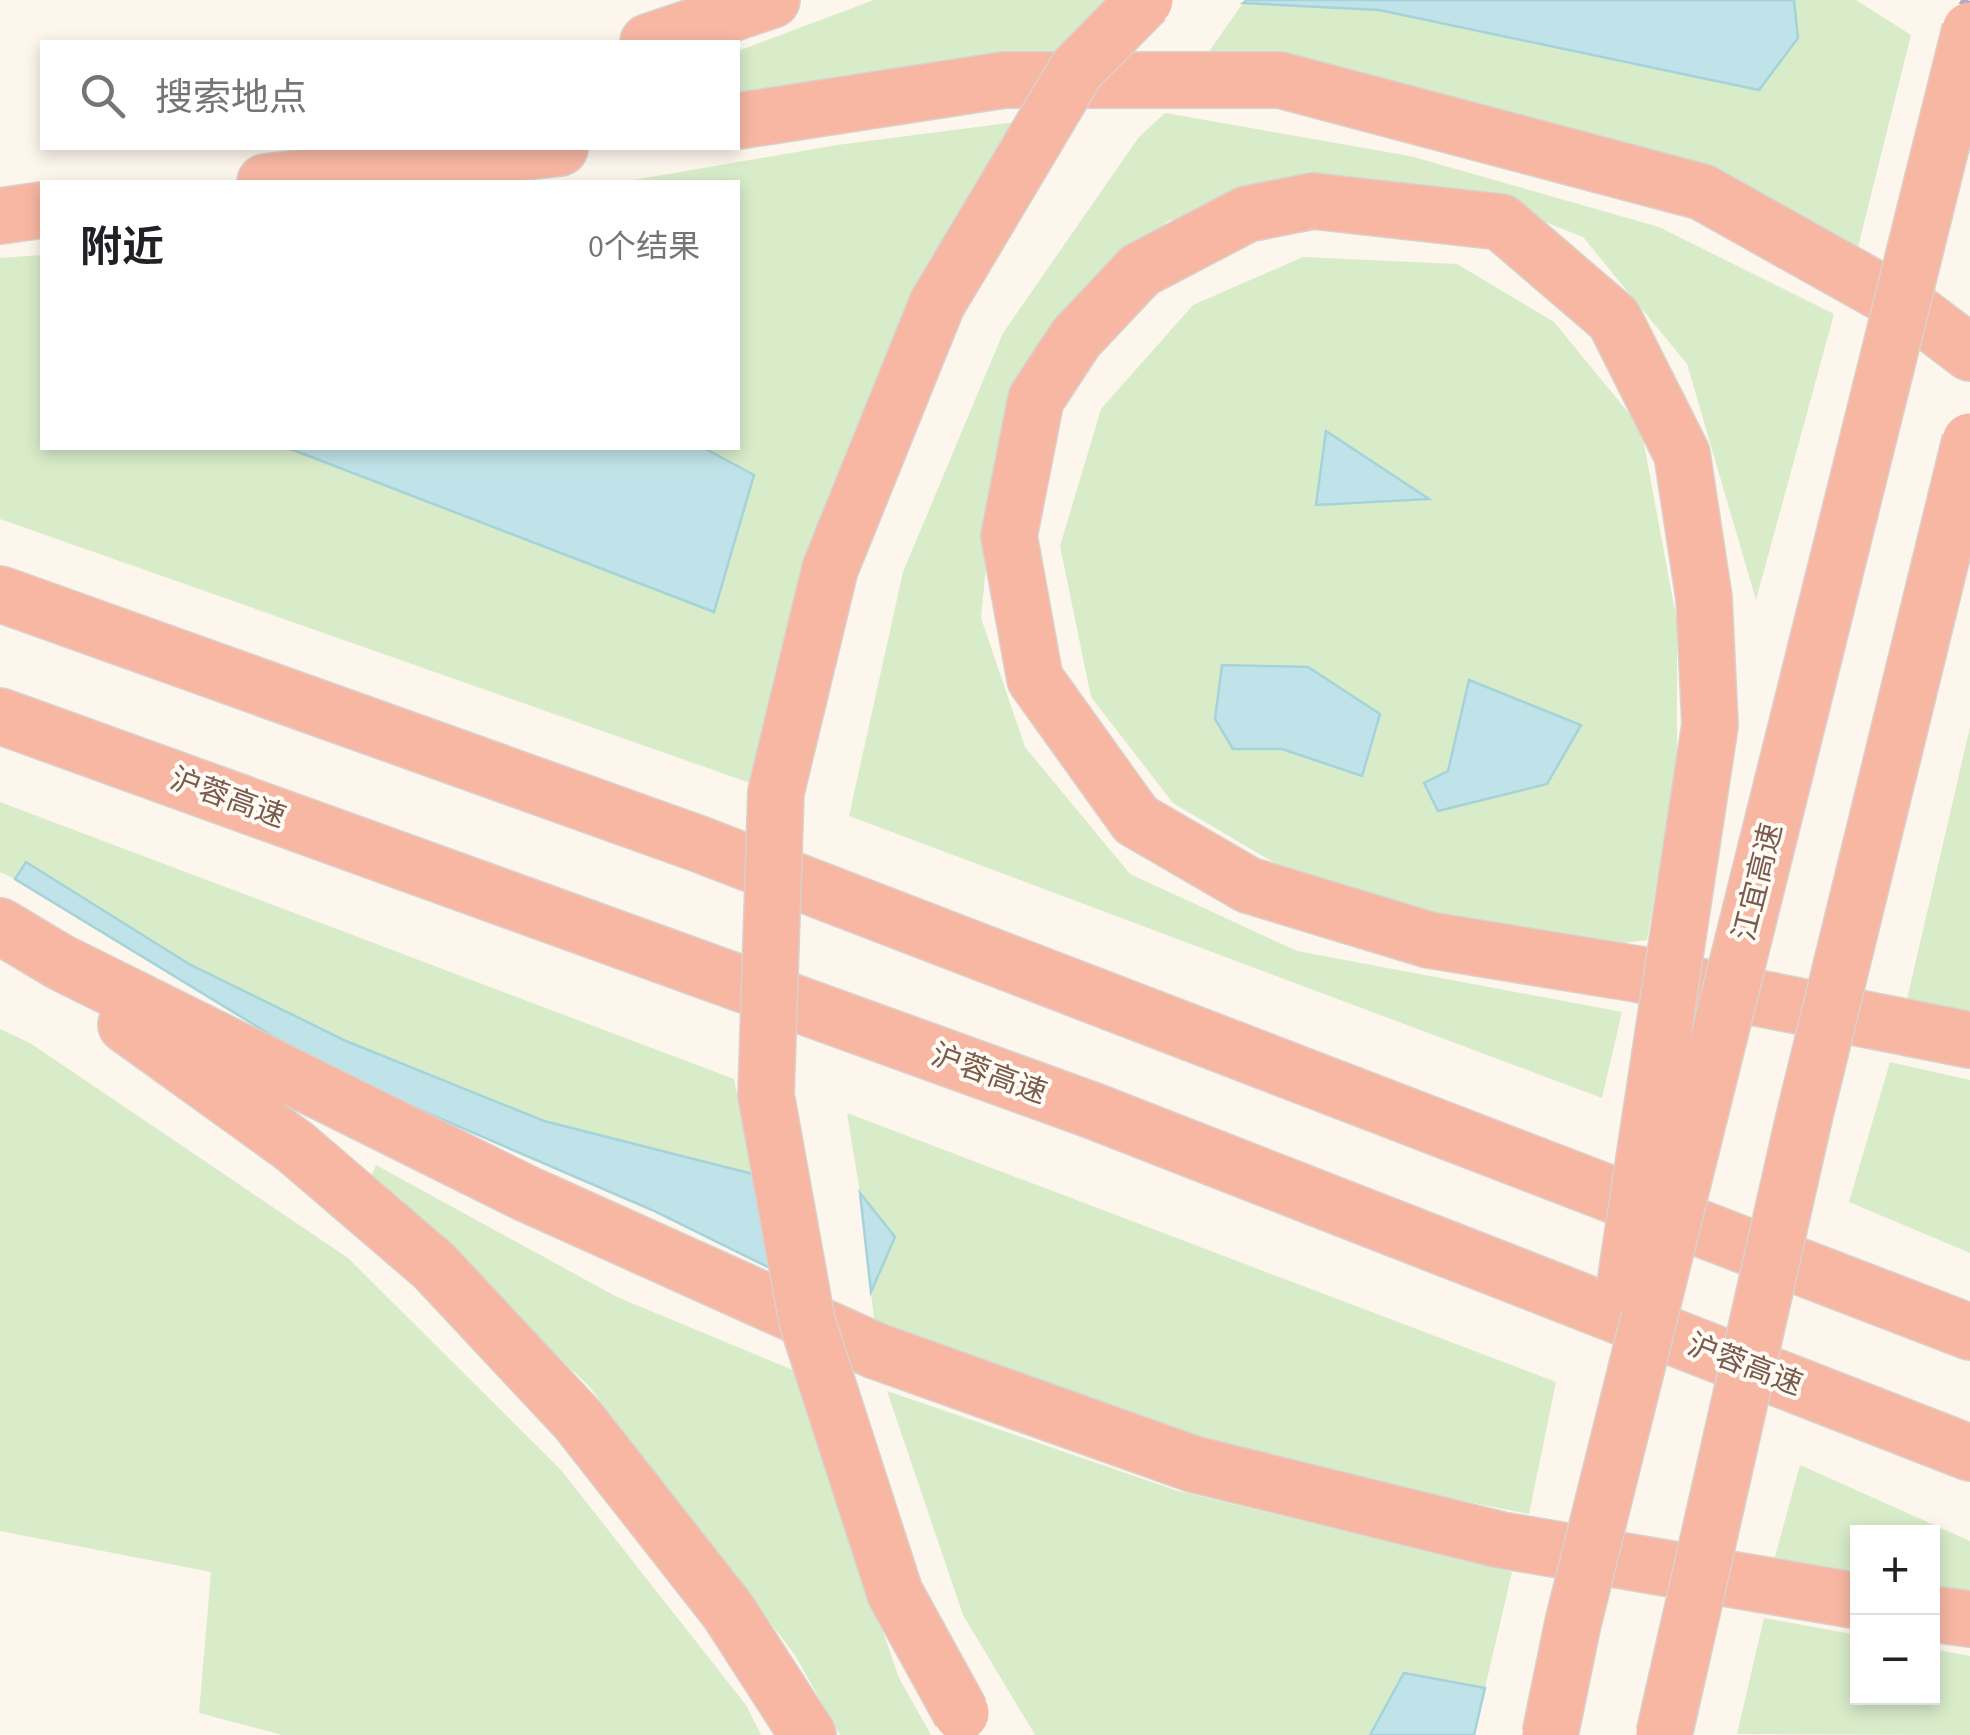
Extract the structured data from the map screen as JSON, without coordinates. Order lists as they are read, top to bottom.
{
  "streets": {
    "highway": ["沪蓉高速", "江宜高速"]
  },
  "page": {
    "search": "搜索地点",
    "heading": ["附近", "0个结果"],
    "map_buttons": ["+", "−"]
  }
}
